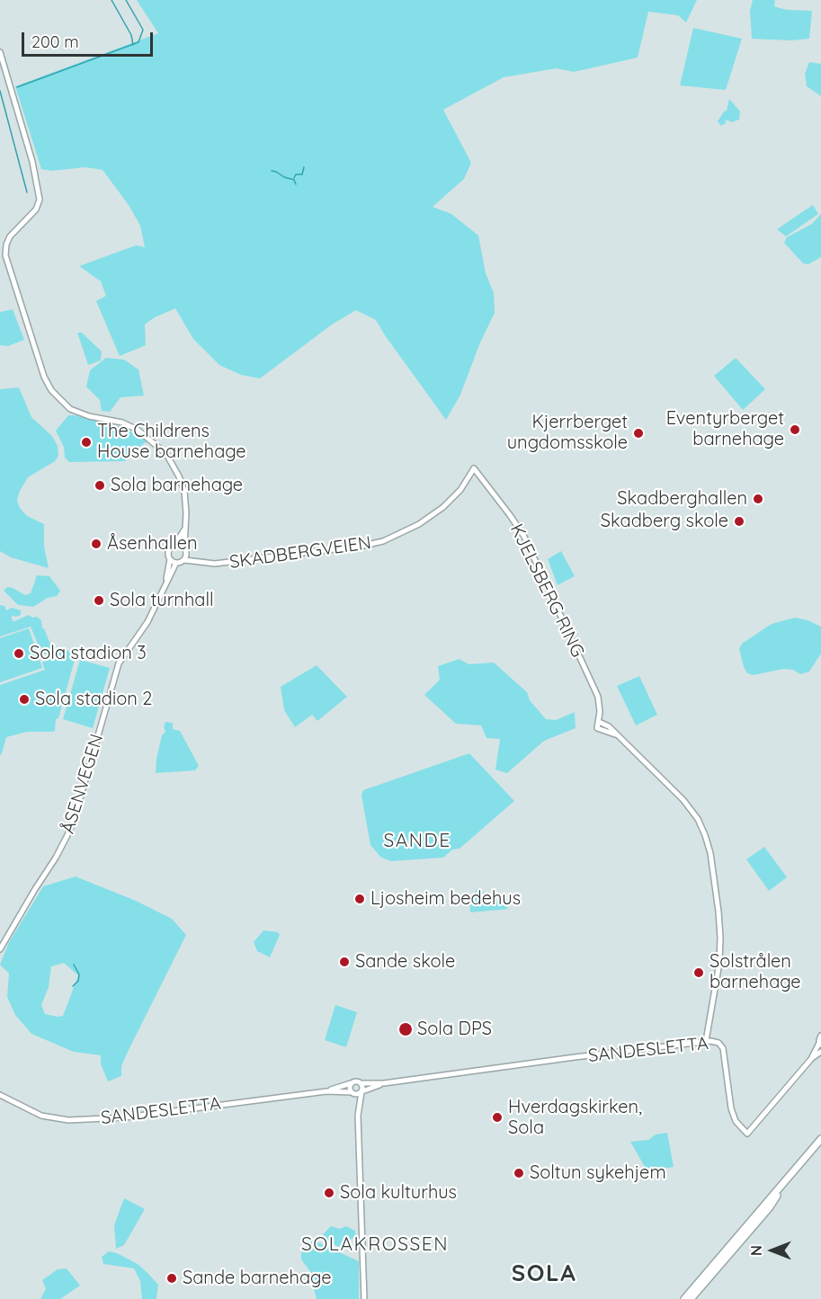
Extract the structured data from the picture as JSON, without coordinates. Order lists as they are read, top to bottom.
{
  "streets": {
    "street": [
      "SKADBERGVEIEN",
      "KJELSBERG RING",
      "ÅSENVEGEN",
      "SANDESLETTA"
    ]
  },
  "crossings": [
    ["SKADBERGVEIEN", "KJELSBERG RING"],
    ["SKADBERGVEIEN", "ÅSENVEGEN"],
    ["KJELSBERG RING", "SANDESLETTA"]
  ],
  "districts": ["SANDE", "SOLAKROSSEN", "SOLA"],
  "places": [
    "Eventyrberget barnehage",
    "Kjerrberget ungdomsskole",
    "The Childrens House barnehage",
    "Sola barnehage",
    "Skadberghallen",
    "Skadberg skole",
    "Åsenhallen",
    "Sola turnhall",
    "Sola stadion 3",
    "Sola stadion 2",
    "Ljosheim bedehus",
    "Sande skole",
    "Solstrålen barnehage",
    "Sola DPS",
    "Hverdagskirken, Sola",
    "Soltun sykehjem",
    "Sola kulturhus",
    "Sande barnehage"
  ],
  "scale_bar": "200 m",
  "north": "left"
}
